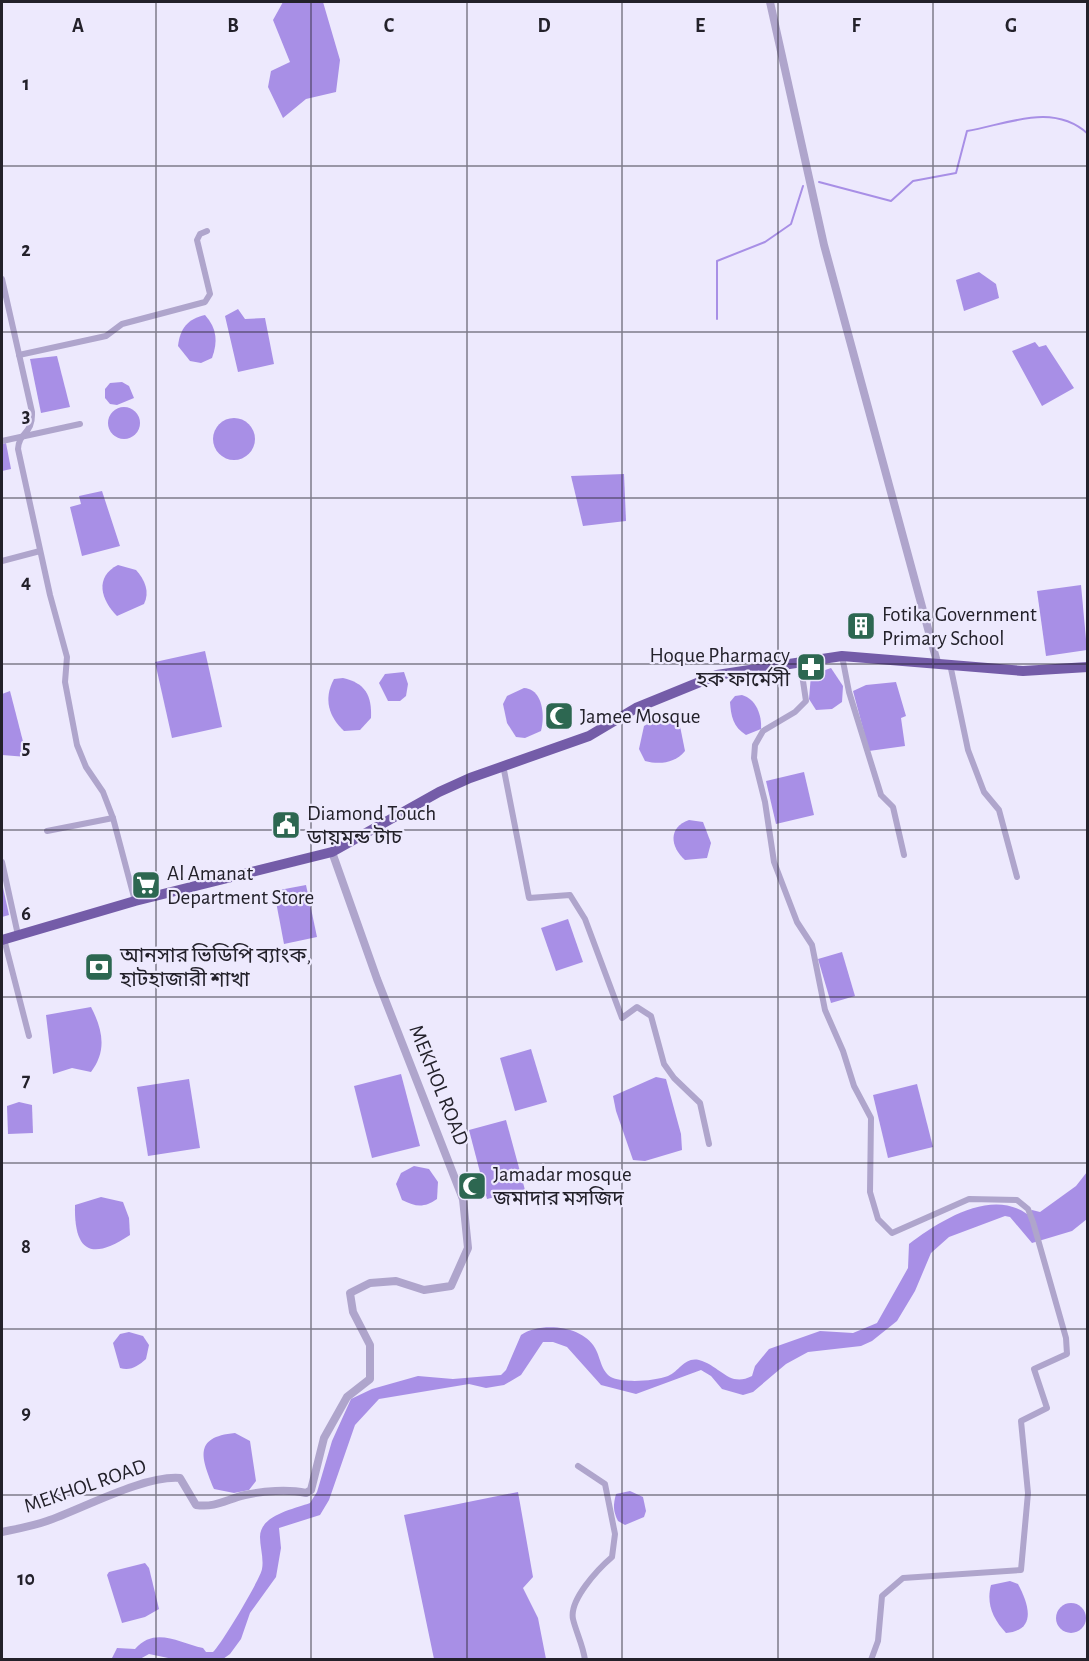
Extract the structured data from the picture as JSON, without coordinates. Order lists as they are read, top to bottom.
{
  "streets": {
    "street": ["MEKHOL ROAD"]
  },
  "places": {
    "building": ["Fotika Government Primary School"],
    "pharmacy": ["Hoque Pharmacy হক ফার্মেসী"],
    "mosque": ["Jamee Mosque", "Jamadar mosque জমাদার মসজিদ"],
    "public building": ["Diamond Touch ডায়মন্ড টাচ"],
    "supermarket": ["Al Amanat Department Store"],
    "bank": ["আনসার ভিডিপি ব্যাংক, হাটহাজারী শাখা"]
  },
  "grid": {
    "columns": [
      "A",
      "B",
      "C",
      "D",
      "E",
      "F",
      "G"
    ],
    "rows": [
      "1",
      "2",
      "3",
      "4",
      "5",
      "6",
      "7",
      "8",
      "9",
      "10"
    ]
  }
}
